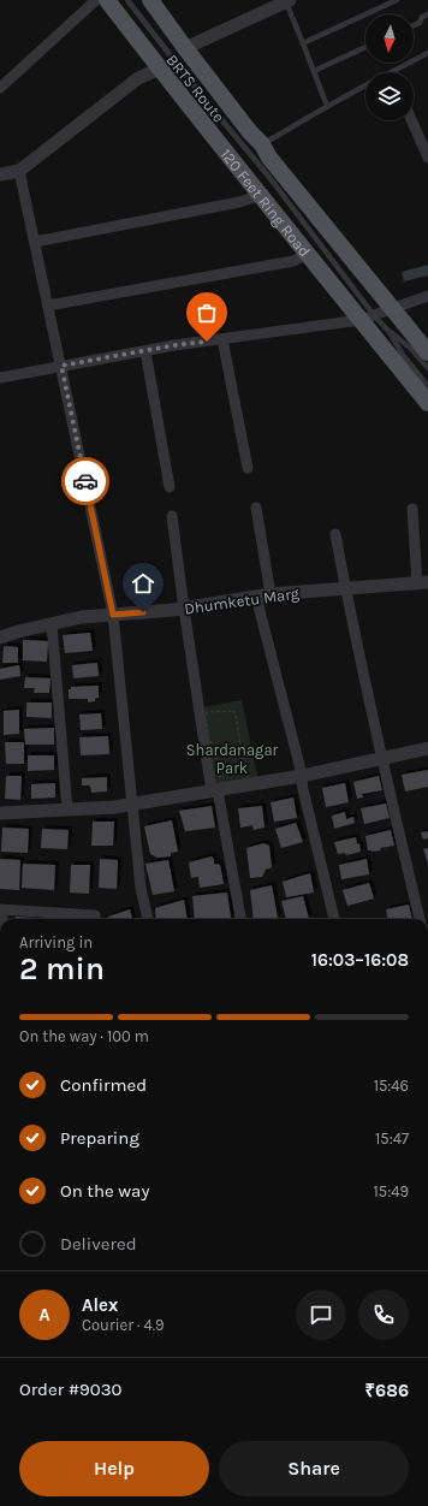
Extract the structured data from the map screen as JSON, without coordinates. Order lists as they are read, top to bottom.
{
  "streets": {
    "main road": ["120 Feet Ring Road"],
    "street": ["Dhumketu Marg"],
    "lane": ["BRTS Route"]
  },
  "crossings": [
    ["BRTS Route", "120 Feet Ring Road"]
  ],
  "parks": ["Shardanagar Park"],
  "north": "bottom",
  "page": {
    "heading": ["2 min", "Arriving in", "16:03–16:08"],
    "panel": [
      "Alex",
      "Courier · 4.9",
      "Order #9030",
      "₹686"
    ],
    "bar": "On the way · 100 m",
    "list": [
      ["Confirmed", "15:46"],
      ["Preparing", "15:47"],
      ["On the way", "15:49"],
      "Delivered"
    ],
    "round": "A",
    "buttons": ["Help", "Share"]
  }
}
